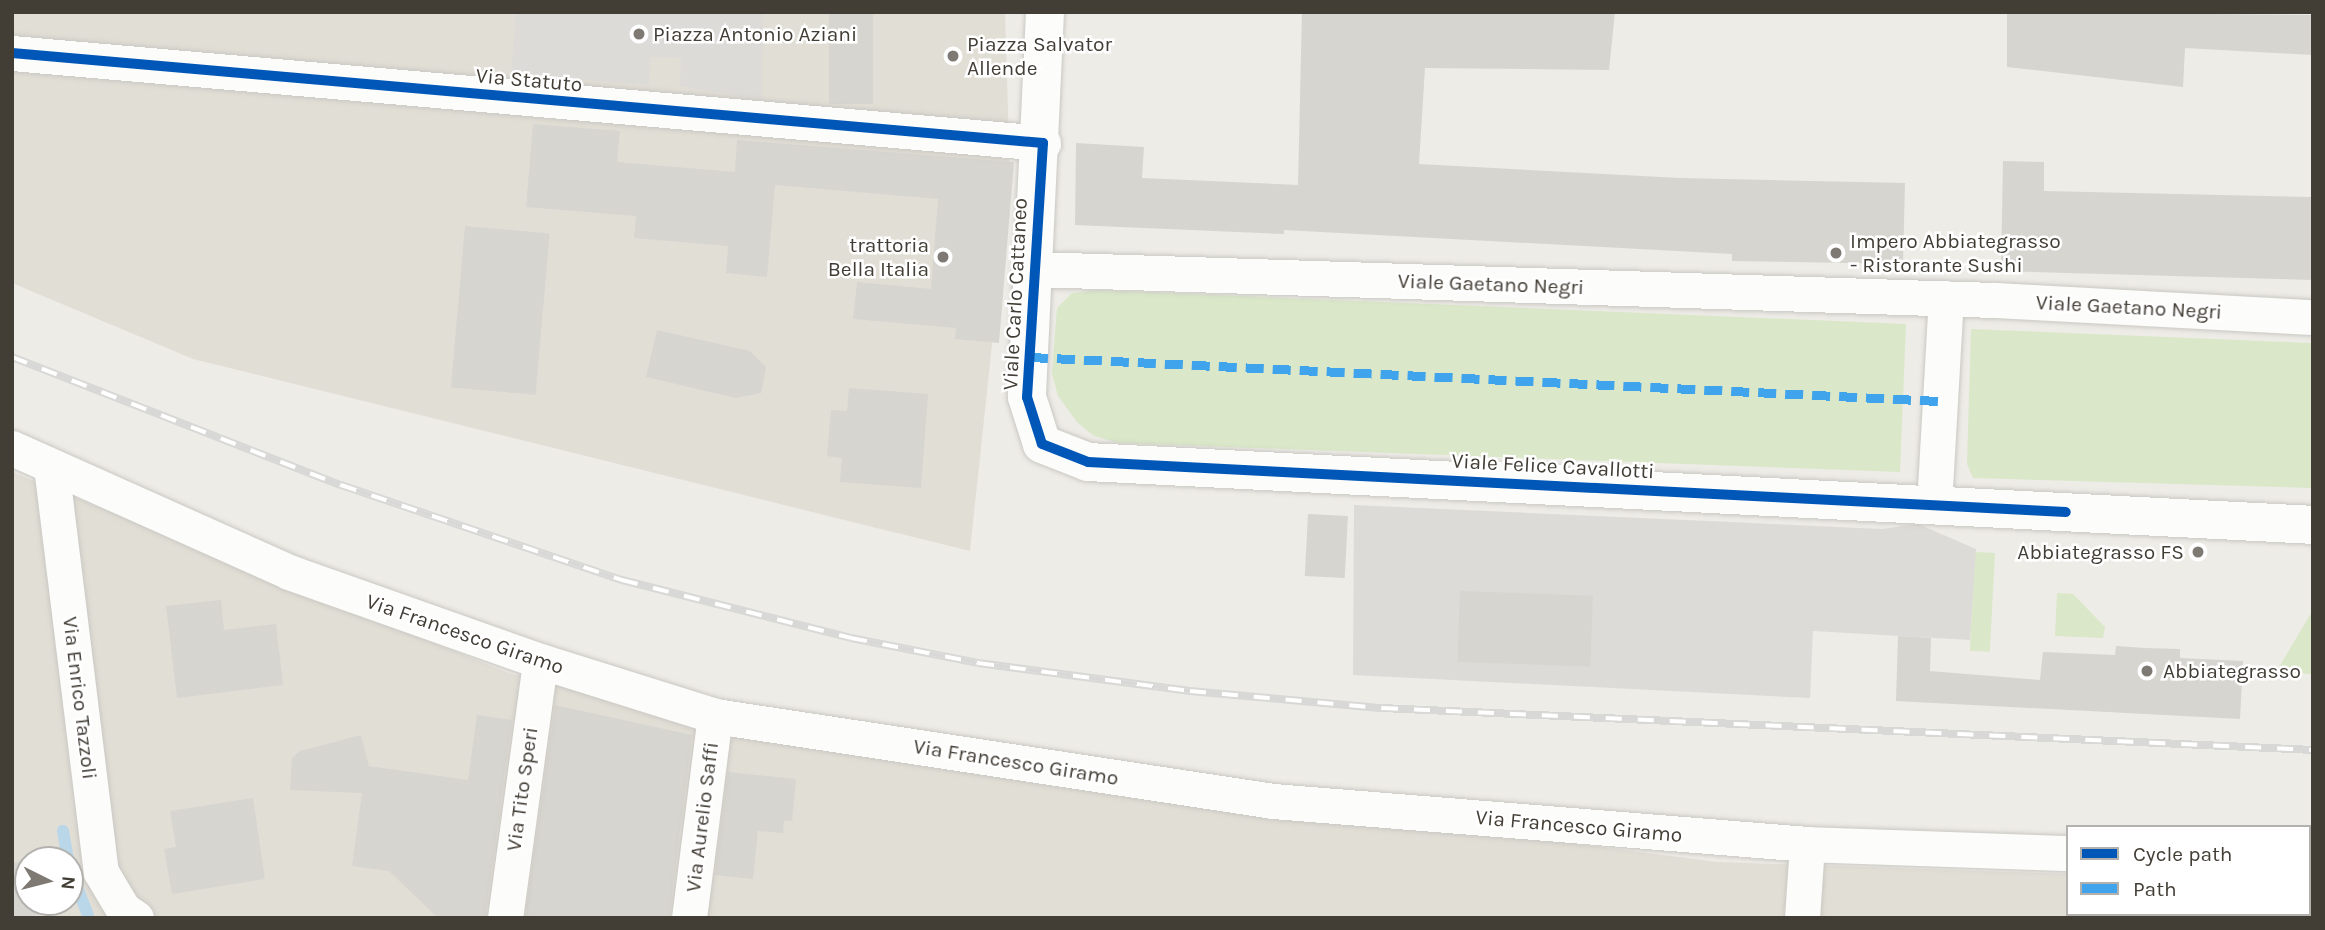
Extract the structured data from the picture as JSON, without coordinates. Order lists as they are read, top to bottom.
{
  "streets": {
    "street": [
      "Via Statuto",
      "Viale Gaetano Negri",
      "Viale Carlo Cattaneo",
      "Viale Felice Cavallotti",
      "Via Francesco Giramo",
      "Via Enrico Tazzoli",
      "Via Tito Speri",
      "Via Aurelio Saffi"
    ]
  },
  "crossings": [
    ["Via Statuto", "Viale Carlo Cattaneo"],
    ["Viale Gaetano Negri", "Viale Carlo Cattaneo"],
    ["Viale Carlo Cattaneo", "Viale Felice Cavallotti"],
    ["Via Francesco Giramo", "Via Enrico Tazzoli"],
    ["Via Francesco Giramo", "Via Tito Speri"],
    ["Via Francesco Giramo", "Via Aurelio Saffi"]
  ],
  "places": [
    "Piazza Antonio Aziani",
    "Piazza Salvator Allende",
    "Impero Abbiategrasso - Ristorante Sushi",
    "trattoria Bella Italia",
    "Abbiategrasso FS",
    "Abbiategrasso"
  ],
  "legend": ["Cycle path", "Path"],
  "north": "right"
}
